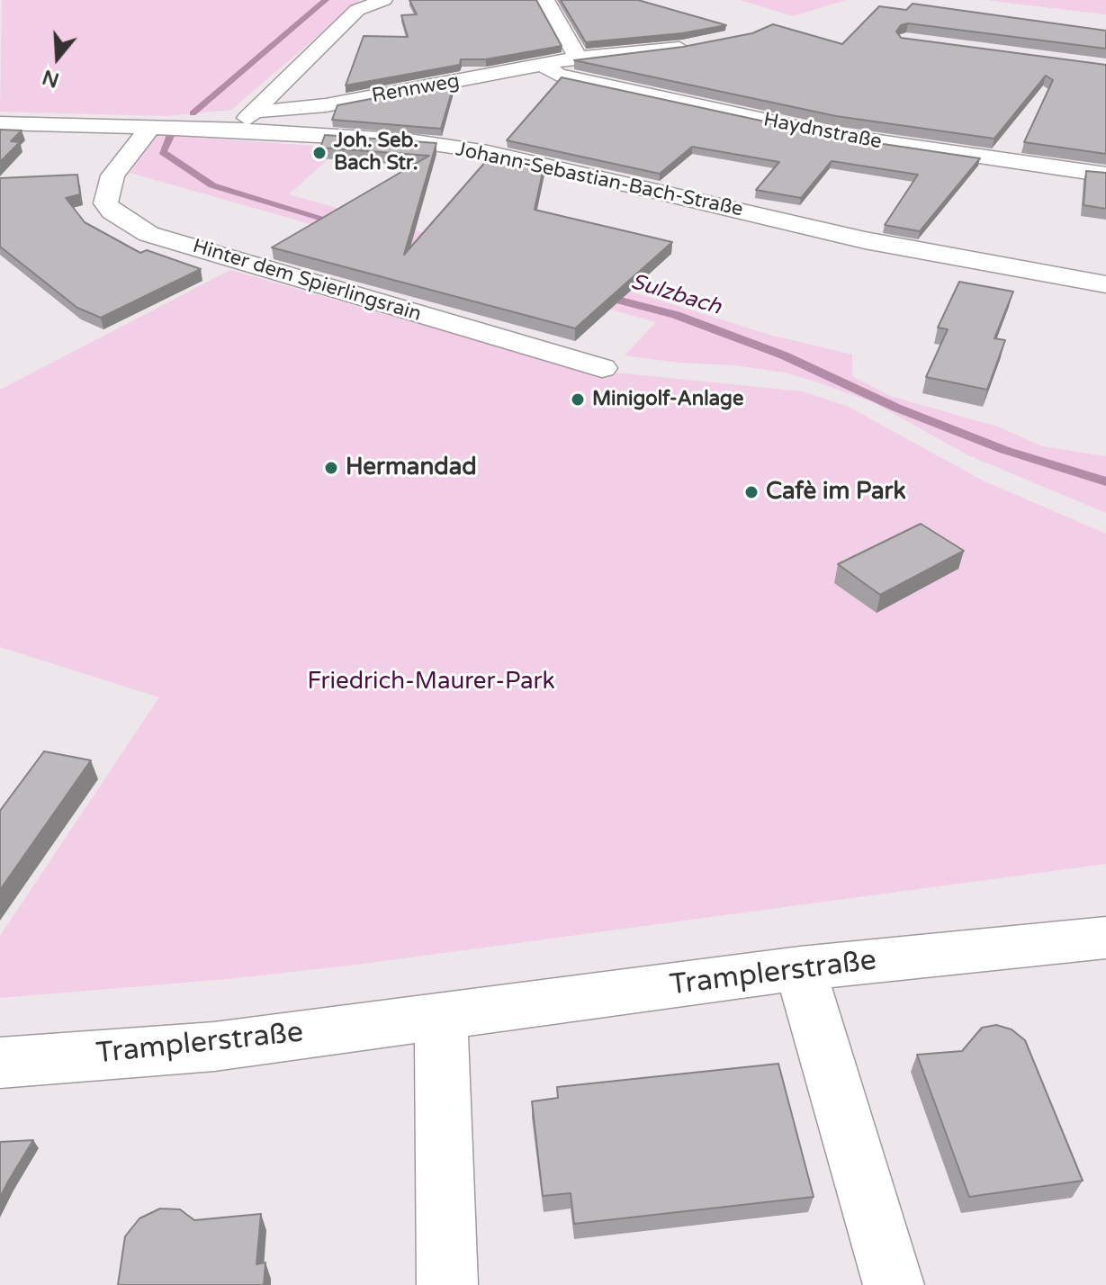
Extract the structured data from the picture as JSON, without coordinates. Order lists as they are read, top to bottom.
{
  "streets": {
    "street": [
      "Rennweg",
      "Haydnstraße",
      "Johann-Sebastian-Bach-Straße",
      "Hinter dem Spierlingsrain",
      "Tramplerstraße"
    ]
  },
  "crossings": [
    ["Rennweg", "Haydnstraße"],
    ["Johann-Sebastian-Bach-Straße", "Hinter dem Spierlingsrain"]
  ],
  "water": ["Sulzbach"],
  "parks": ["Friedrich-Maurer-Park"],
  "places": [
    "Joh. Seb. Bach Str.",
    "Minigolf-Anlage",
    "Hermandad",
    "Cafè im Park"
  ],
  "north": "bottom"
}
